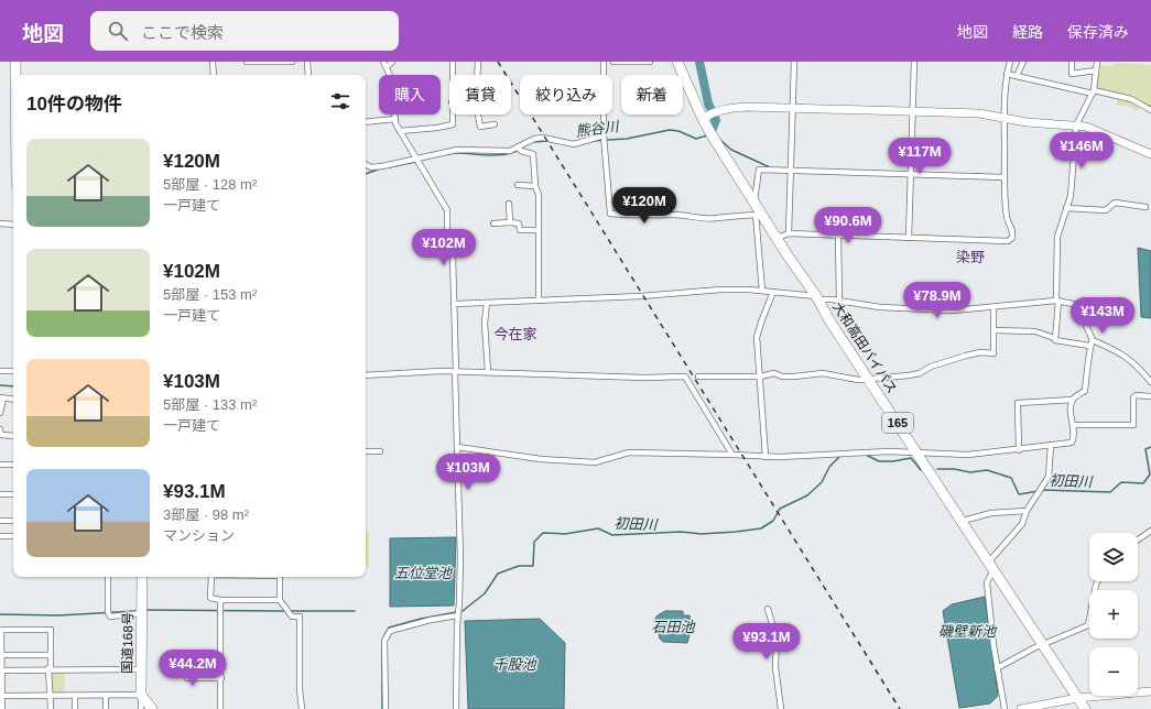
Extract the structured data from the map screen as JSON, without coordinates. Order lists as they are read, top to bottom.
{
  "streets": {
    "highway": ["大和高田バイパス", "165", "国道168号"]
  },
  "districts": ["染野", "今在家"],
  "water": [
    "熊谷川",
    "初田川",
    "五位堂池",
    "石田池",
    "磯壁新池",
    "千股池"
  ],
  "page": {
    "header": "地図",
    "search": "ここで検索",
    "nav": ["地図", "経路", "保存済み"],
    "chip": [
      "購入",
      "賃貸",
      "絞り込み",
      "新着"
    ],
    "heading": "10件の物件",
    "list": [
      {
        "name": "¥120M",
        "note": "5部屋 · 128 m² · 一戸建て"
      },
      {
        "name": "¥102M",
        "note": "5部屋 · 153 m² · 一戸建て"
      },
      {
        "name": "¥103M",
        "note": "5部屋 · 133 m² · 一戸建て"
      },
      {
        "name": "¥93.1M",
        "note": "3部屋 · 98 m² · マンション"
      }
    ],
    "price": [
      "¥146M",
      "¥117M",
      "¥120M",
      "¥90.6M",
      "¥102M",
      "¥78.9M",
      "¥143M",
      "¥103M",
      "¥93.1M",
      "¥44.2M"
    ],
    "map_buttons": ["+", "−"]
  }
}
